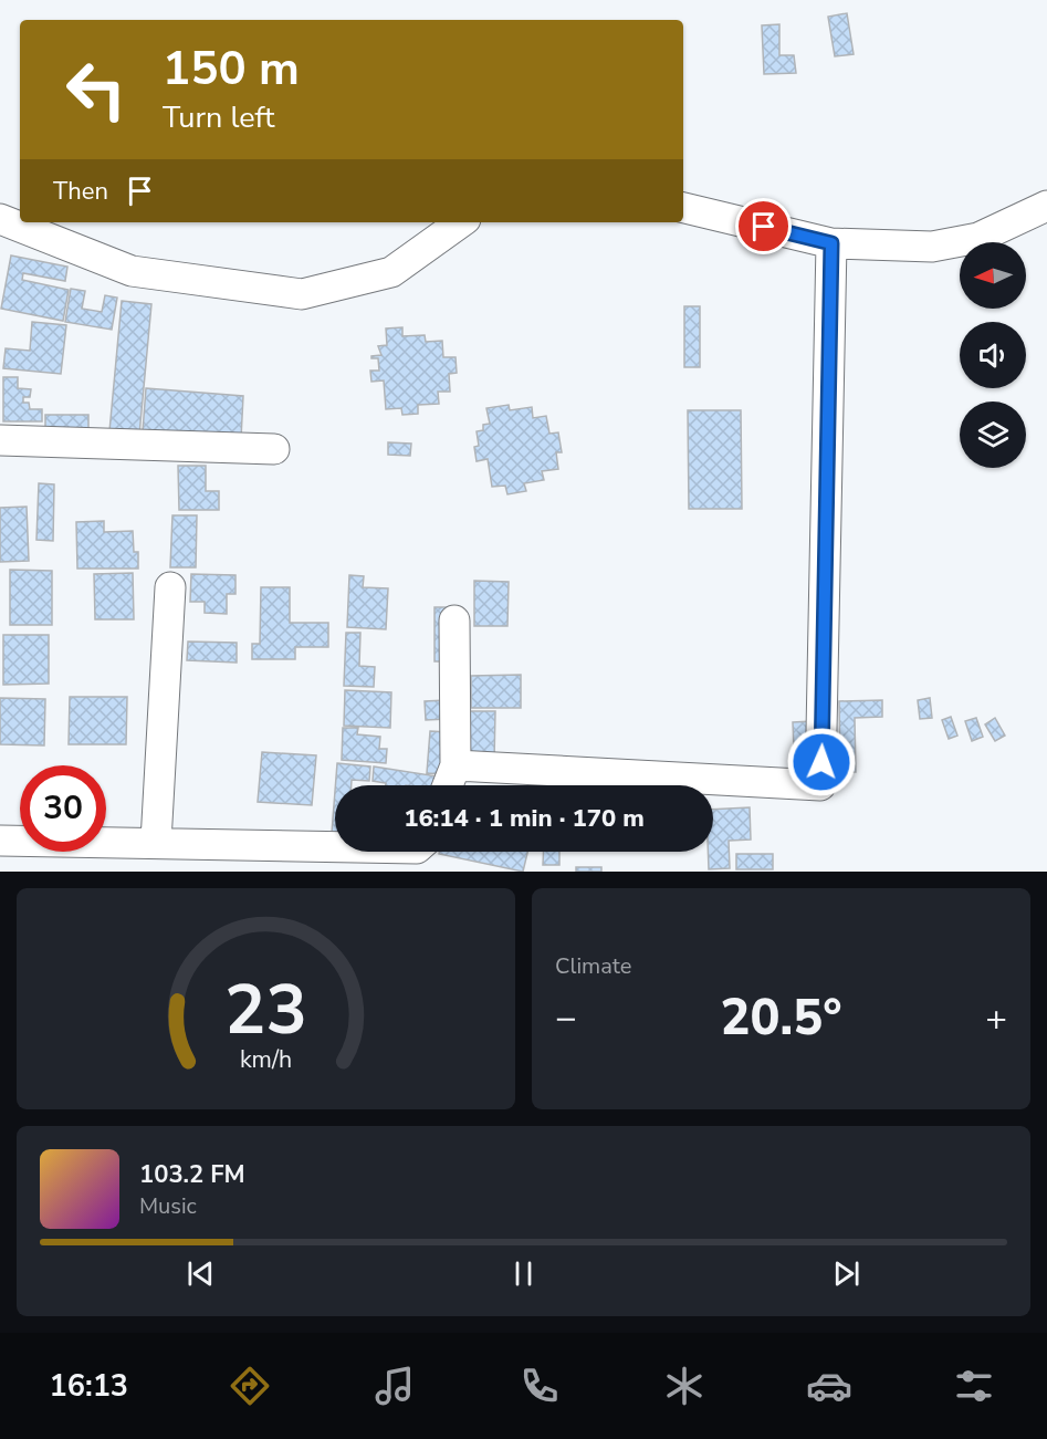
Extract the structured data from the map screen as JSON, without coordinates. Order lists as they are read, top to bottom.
{
  "north": "left",
  "page": {
    "turn": ["150 m", "Turn left"],
    "then": "Then",
    "limit": "30",
    "trip": "16:14 · 1 min · 170 m",
    "tile": "Climate",
    "heat": ["−", "20.5°", "+"],
    "song": ["103.2 FM", "Music"],
    "tabs": "16:13",
    "gauge": ["23", "km/h"]
  }
}
